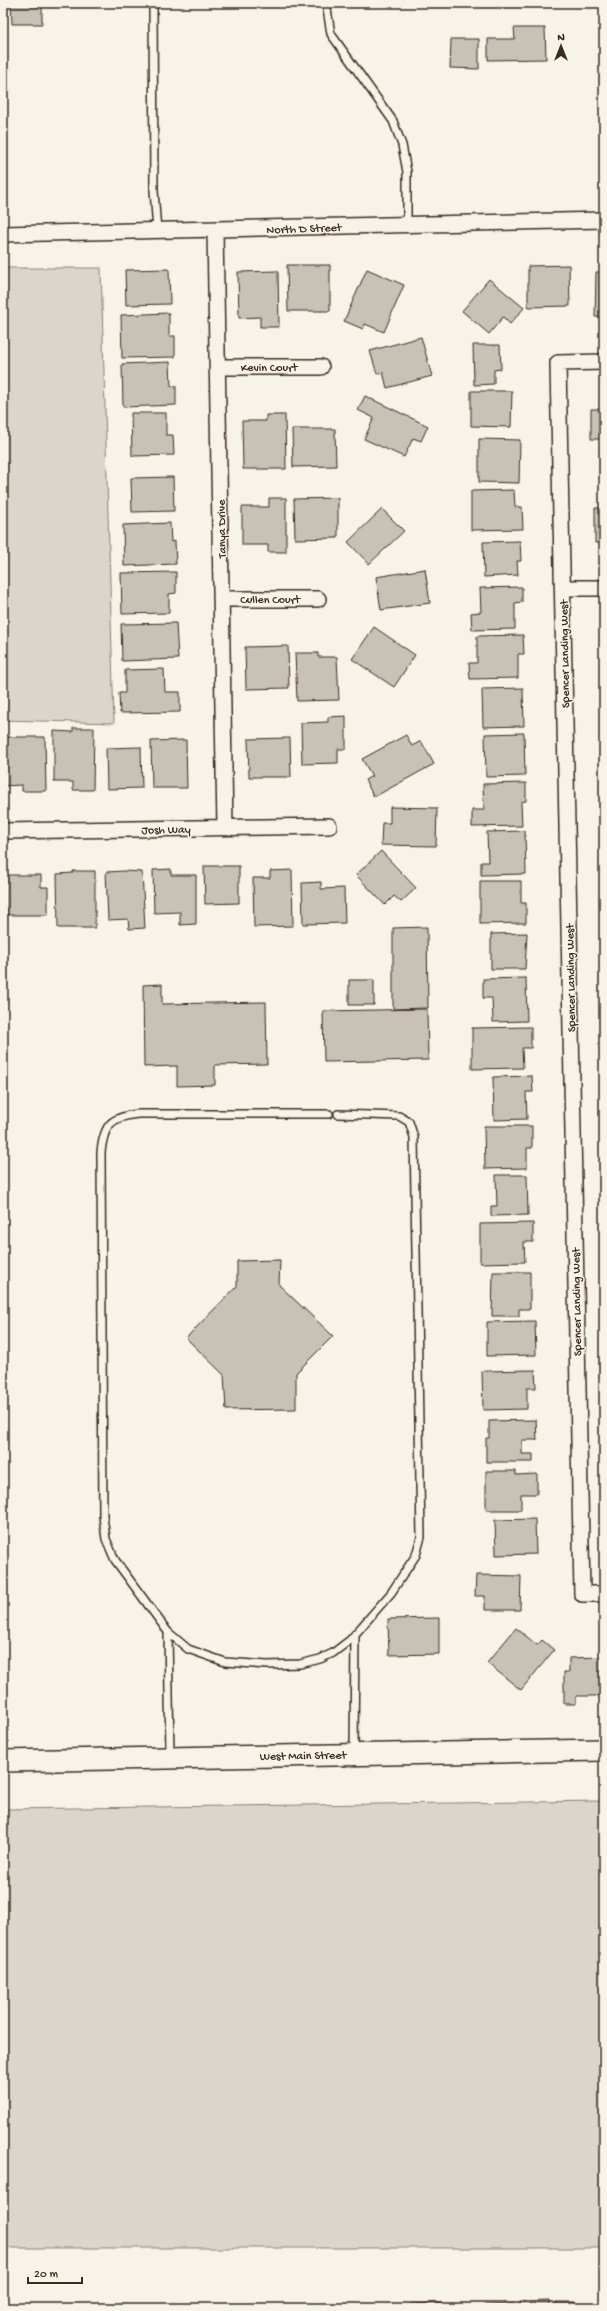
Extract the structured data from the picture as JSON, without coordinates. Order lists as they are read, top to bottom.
{
  "streets": {
    "main road": ["West Main Street"],
    "street": [
      "North D Street",
      "Kevin Court",
      "Tanya Drive",
      "Cullen Court",
      "Spencer Landing West",
      "Josh Way"
    ]
  },
  "crossings": [
    ["North D Street", "Tanya Drive"],
    ["Kevin Court", "Tanya Drive"],
    ["Tanya Drive", "Cullen Court"],
    ["Tanya Drive", "Josh Way"]
  ],
  "scale_bar": "20 m",
  "north": "top"
}
